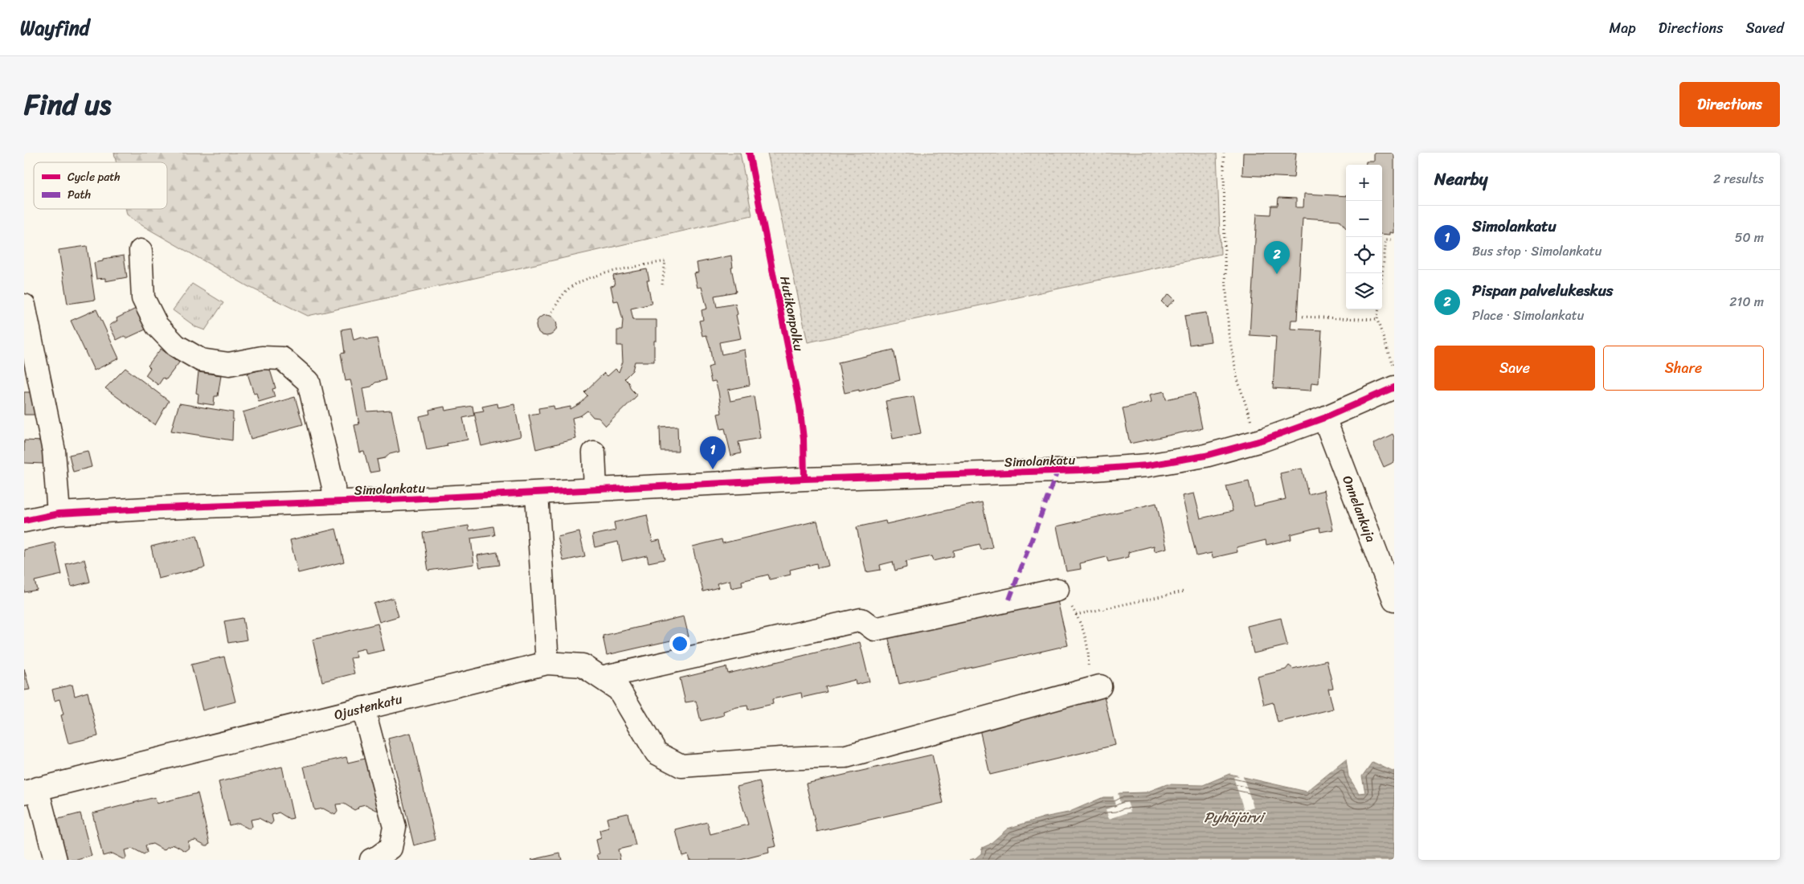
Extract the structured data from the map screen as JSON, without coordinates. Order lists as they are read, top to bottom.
{
  "streets": {
    "street": ["Simolankatu", "Onnelankuja", "Ojustenkatu"],
    "cycle path": ["Hutikonpolku"]
  },
  "crossings": [
    ["Simolankatu", "Onnelankuja"]
  ],
  "water": ["Pyhäjärvi"],
  "legend": ["Cycle path", "Path"],
  "page": {
    "header": "Wayfind",
    "nav": ["Map", "Directions", "Saved"],
    "title": "Find us",
    "buttons": [
      "Directions",
      ["Save", "Share"]
    ],
    "heading": ["Nearby", "2 results"],
    "map_buttons": ["+", "−"],
    "list": [
      {
        "mark": "1",
        "name": "Simolankatu",
        "note": "Bus stop · Simolankatu",
        "value": "50 m"
      },
      {
        "mark": "2",
        "name": "Pispan palvelukeskus",
        "note": "Place · Simolankatu",
        "value": "210 m"
      }
    ],
    "pins": ["2", "1"]
  }
}
